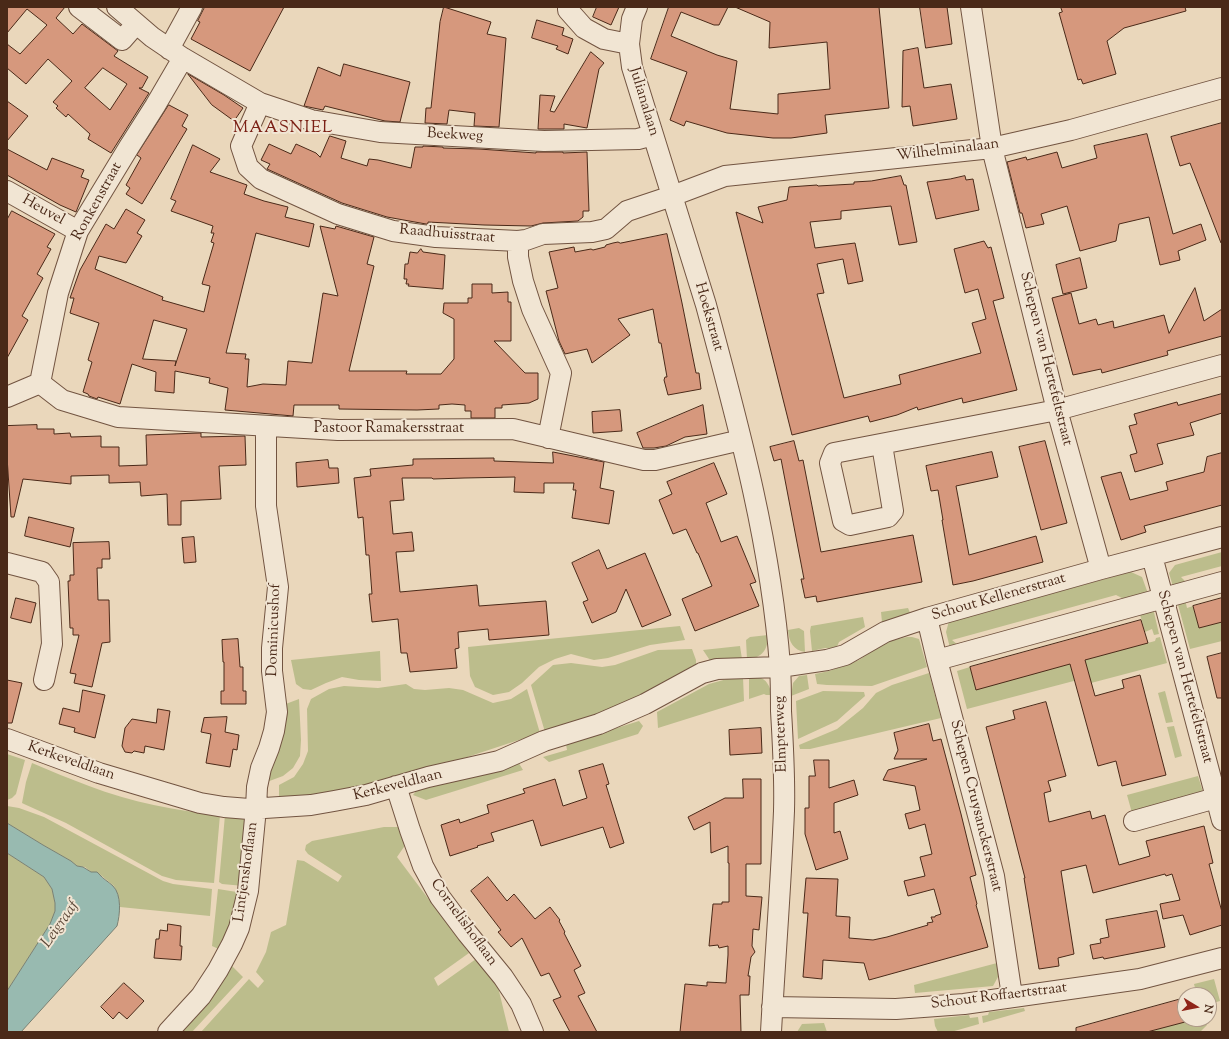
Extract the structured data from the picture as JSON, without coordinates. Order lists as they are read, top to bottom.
{
  "streets": {
    "street": [
      "Julianalaan",
      "Beekweg",
      "Wilhelminalaan",
      "Ronkenstraat",
      "Heuvel",
      "Raadhuisstraat",
      "Hoekstraat",
      "Schepen van Hertefeltstraat",
      "Pastoor Ramakersstraat",
      "Schout Kellenerstraat",
      "Dominicushof",
      "Elmpterweg",
      "Kerkeveldlaan",
      "Schepen Cruysanckerstraat",
      "Lintjenshoflaan",
      "Cornelishoflaan",
      "Schout Roffaertstraat"
    ]
  },
  "crossings": [
    ["Julianalaan", "Beekweg"],
    ["Julianalaan", "Wilhelminalaan"],
    ["Julianalaan", "Raadhuisstraat"],
    ["Julianalaan", "Hoekstraat"],
    ["Beekweg", "Ronkenstraat"],
    ["Beekweg", "Raadhuisstraat"],
    ["Wilhelminalaan", "Raadhuisstraat"],
    ["Wilhelminalaan", "Hoekstraat"],
    ["Wilhelminalaan", "Schepen van Hertefeltstraat"],
    ["Ronkenstraat", "Heuvel"],
    ["Ronkenstraat", "Pastoor Ramakersstraat"],
    ["Raadhuisstraat", "Hoekstraat"],
    ["Hoekstraat", "Pastoor Ramakersstraat"],
    ["Hoekstraat", "Elmpterweg"],
    ["Schepen van Hertefeltstraat", "Schout Kellenerstraat"],
    ["Pastoor Ramakersstraat", "Dominicushof"],
    ["Pastoor Ramakersstraat", "Elmpterweg"],
    ["Schout Kellenerstraat", "Elmpterweg"],
    ["Schout Kellenerstraat", "Kerkeveldlaan"],
    ["Schout Kellenerstraat", "Schepen Cruysanckerstraat"],
    ["Dominicushof", "Kerkeveldlaan"],
    ["Dominicushof", "Lintjenshoflaan"],
    ["Elmpterweg", "Kerkeveldlaan"],
    ["Elmpterweg", "Schout Roffaertstraat"],
    ["Kerkeveldlaan", "Lintjenshoflaan"],
    ["Kerkeveldlaan", "Cornelishoflaan"],
    ["Schepen Cruysanckerstraat", "Schout Roffaertstraat"]
  ],
  "districts": ["MAASNIEL"],
  "water": ["Leigraaf"],
  "north": "right"
}
